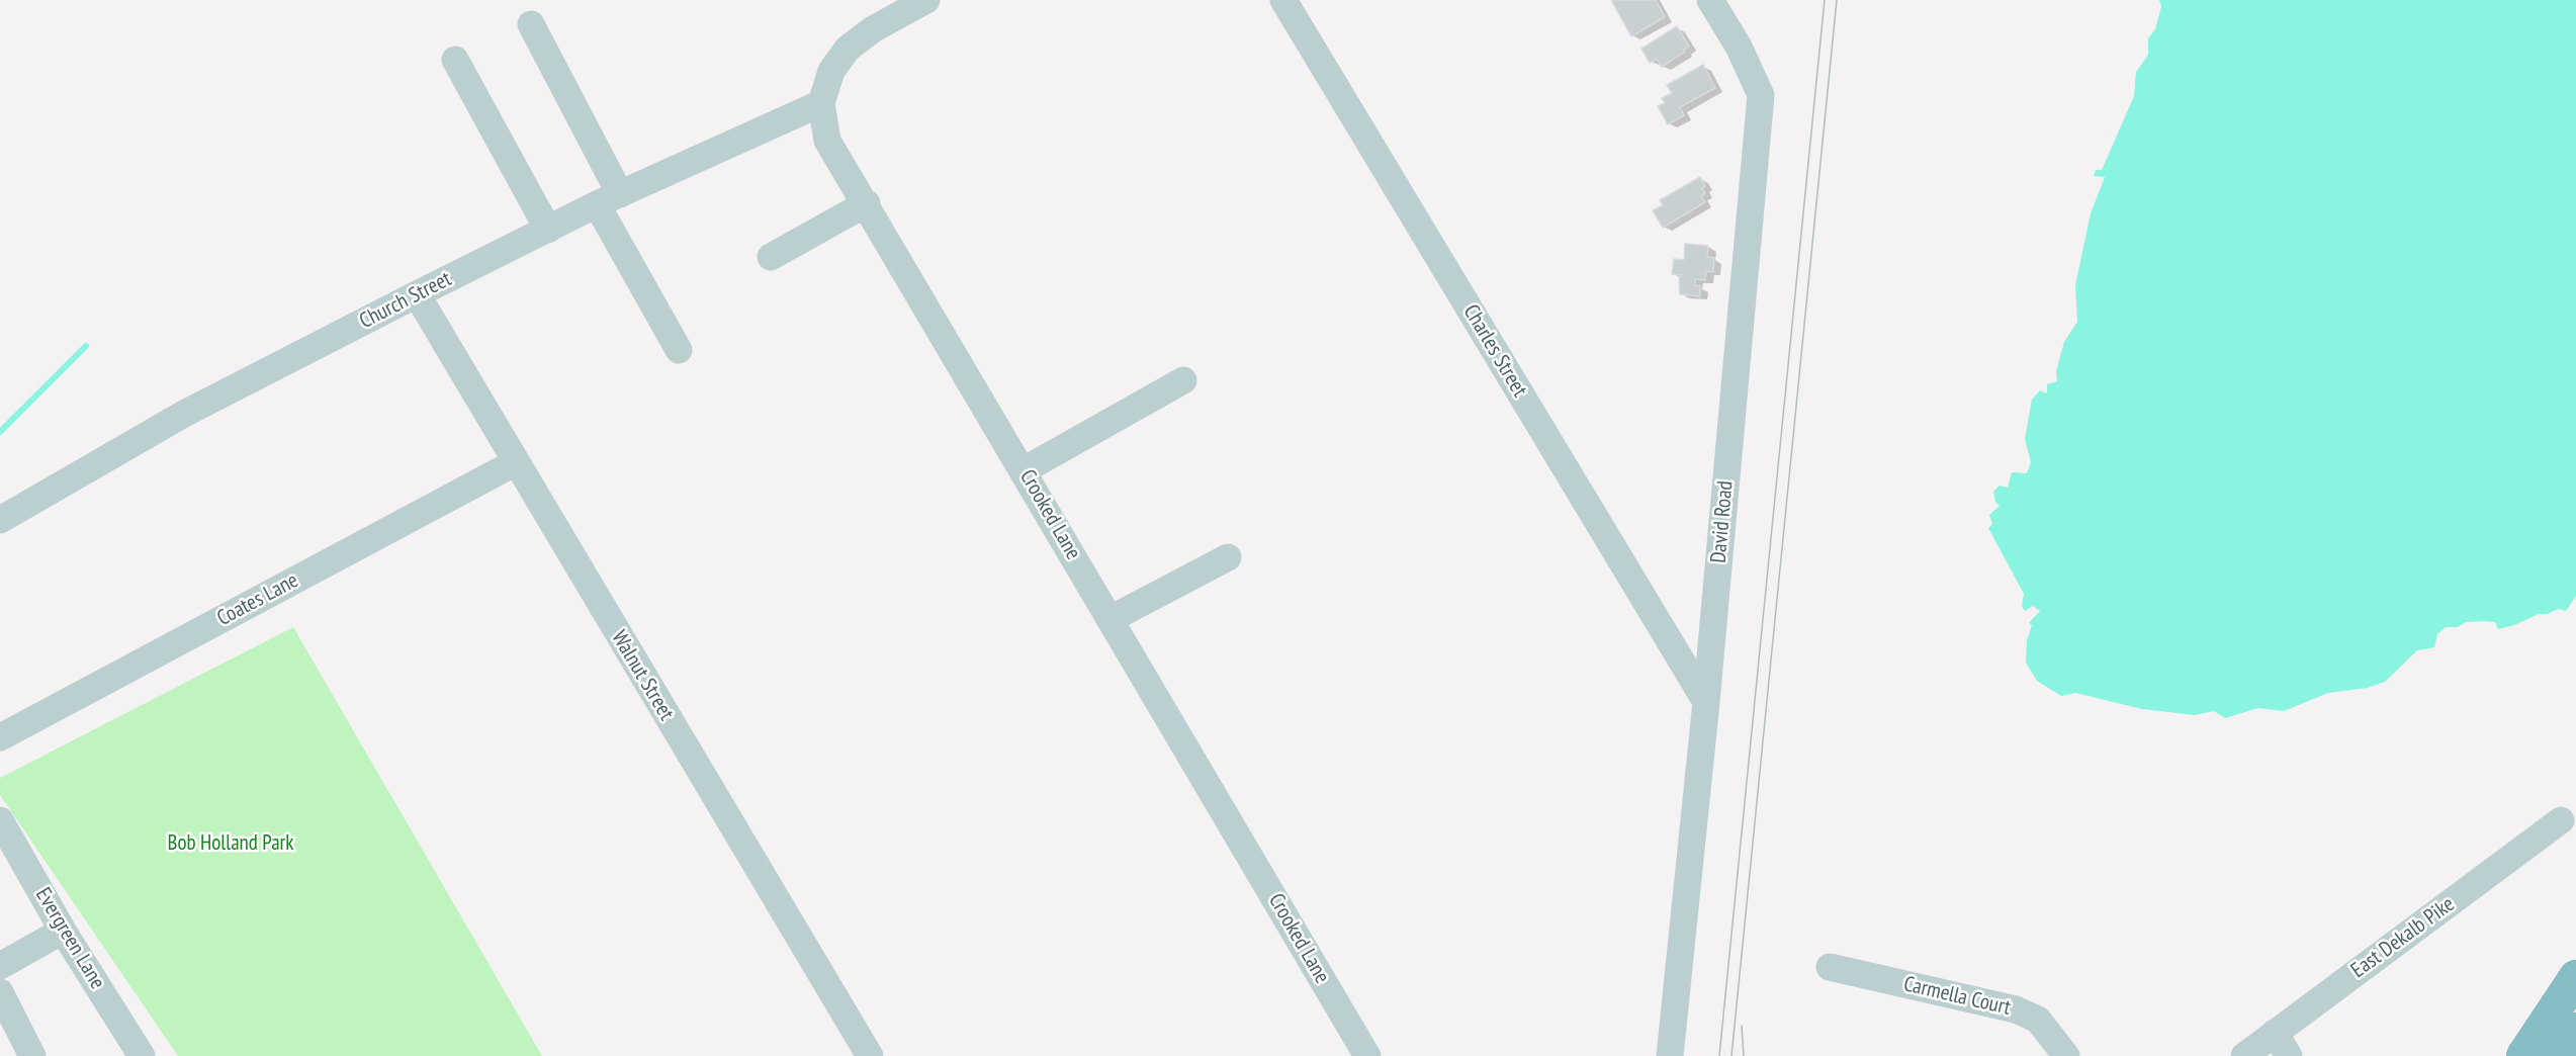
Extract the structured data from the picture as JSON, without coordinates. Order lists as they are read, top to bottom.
{
  "streets": {
    "street": [
      "Church Street",
      "Charles Street",
      "Crooked Lane",
      "David Road",
      "Coates Lane",
      "Walnut Street",
      "East Dekalb Pike",
      "Evergreen Lane",
      "Carmella Court"
    ]
  },
  "crossings": [
    ["Church Street", "Crooked Lane"],
    ["Church Street", "Walnut Street"],
    ["Charles Street", "David Road"],
    ["Coates Lane", "Walnut Street"]
  ],
  "parks": ["Bob Holland Park"]
}
